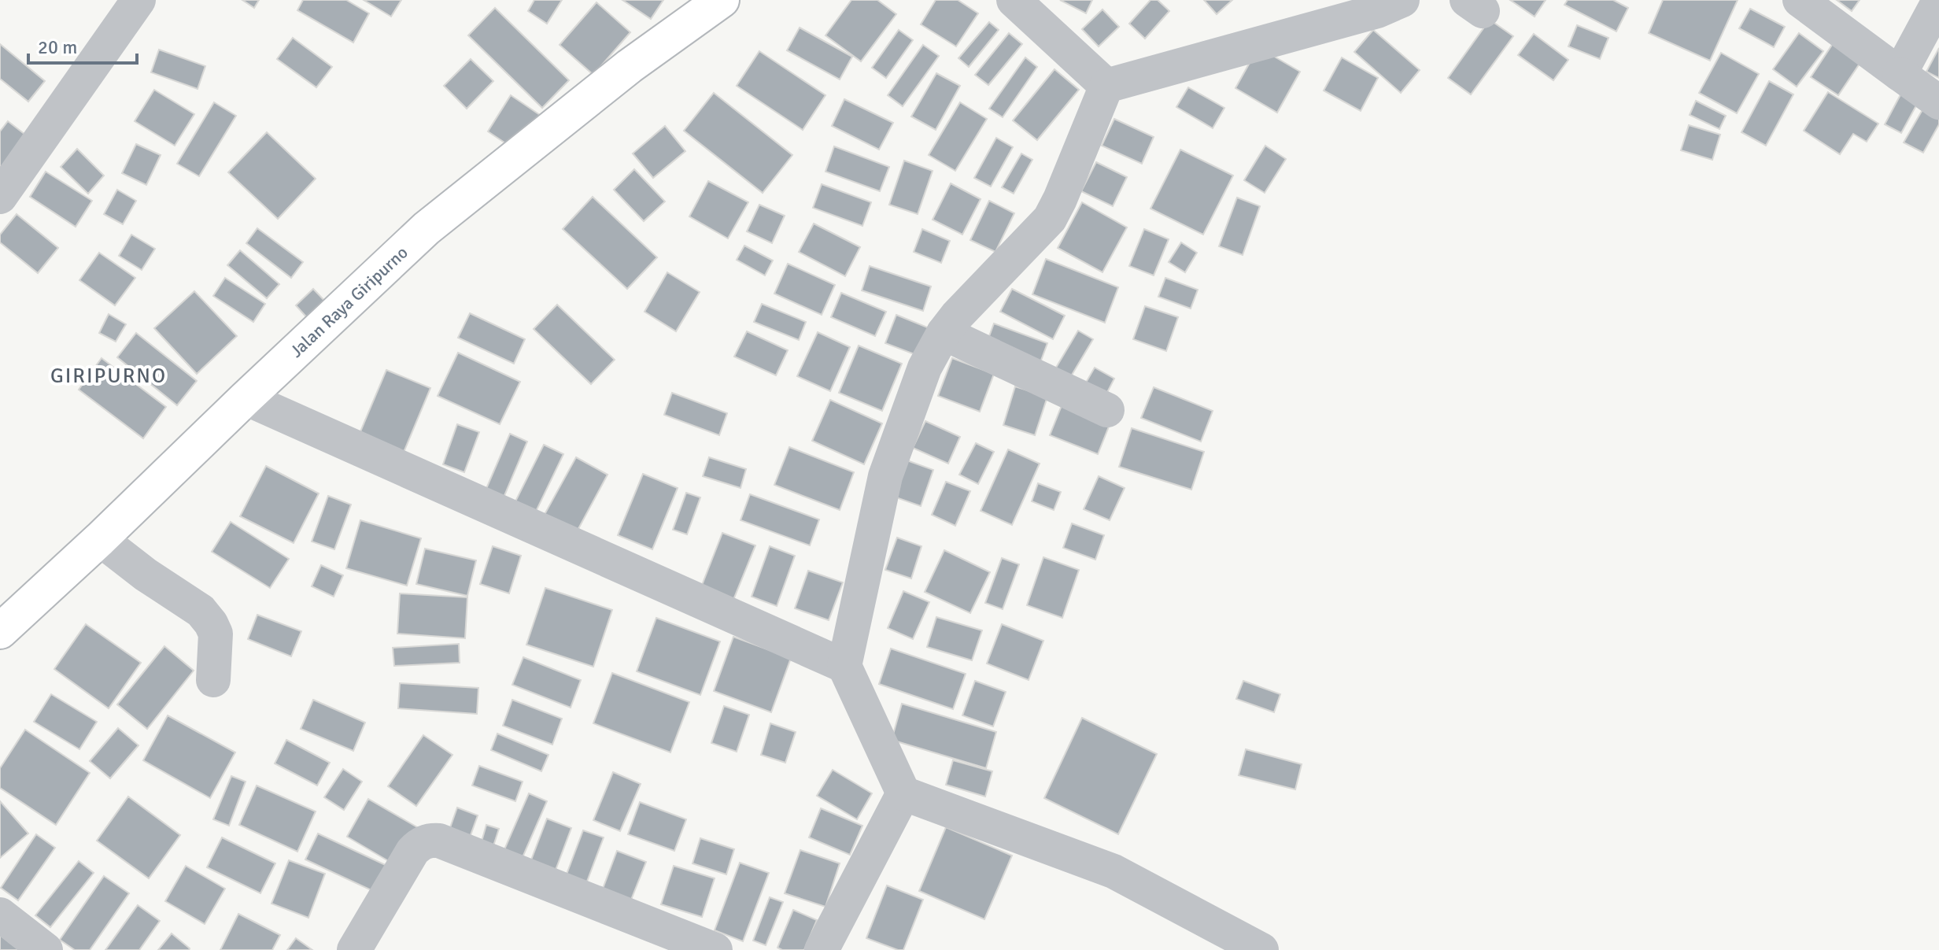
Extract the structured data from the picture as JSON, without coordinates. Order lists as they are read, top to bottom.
{
  "streets": {
    "main road": ["Jalan Raya Giripurno"]
  },
  "districts": ["GIRIPURNO"],
  "scale_bar": "20 m"
}
